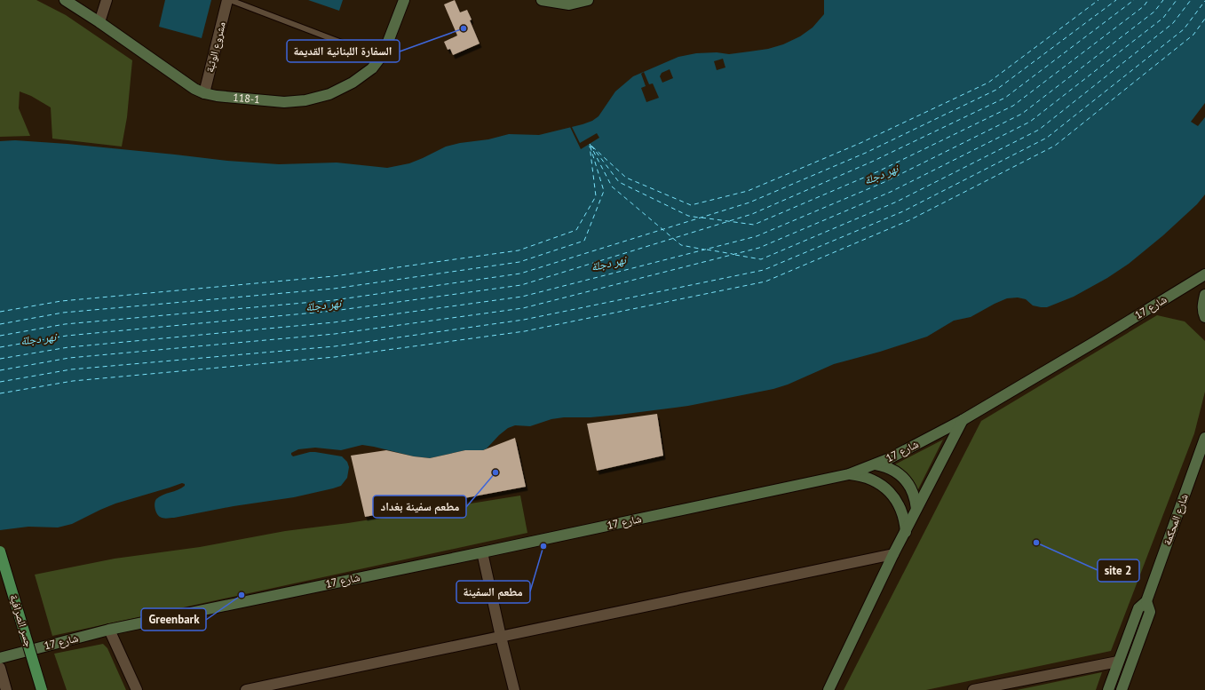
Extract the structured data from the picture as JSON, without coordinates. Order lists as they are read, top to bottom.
{
  "streets": {
    "main road": ["جسر الصرافية"],
    "street": [
      "مشروع الوثبة",
      "118-1",
      "شارع 17",
      "شارع المحكمة"
    ]
  },
  "crossings": [
    ["مشروع الوثبة", "118-1"]
  ],
  "water": ["نهر دجلة"],
  "places": [
    "السفارة اللبنانية القديمة",
    "مطعم سفينة بغداد",
    "site 2",
    "مطعم السفينة",
    "Greenbark"
  ]
}
